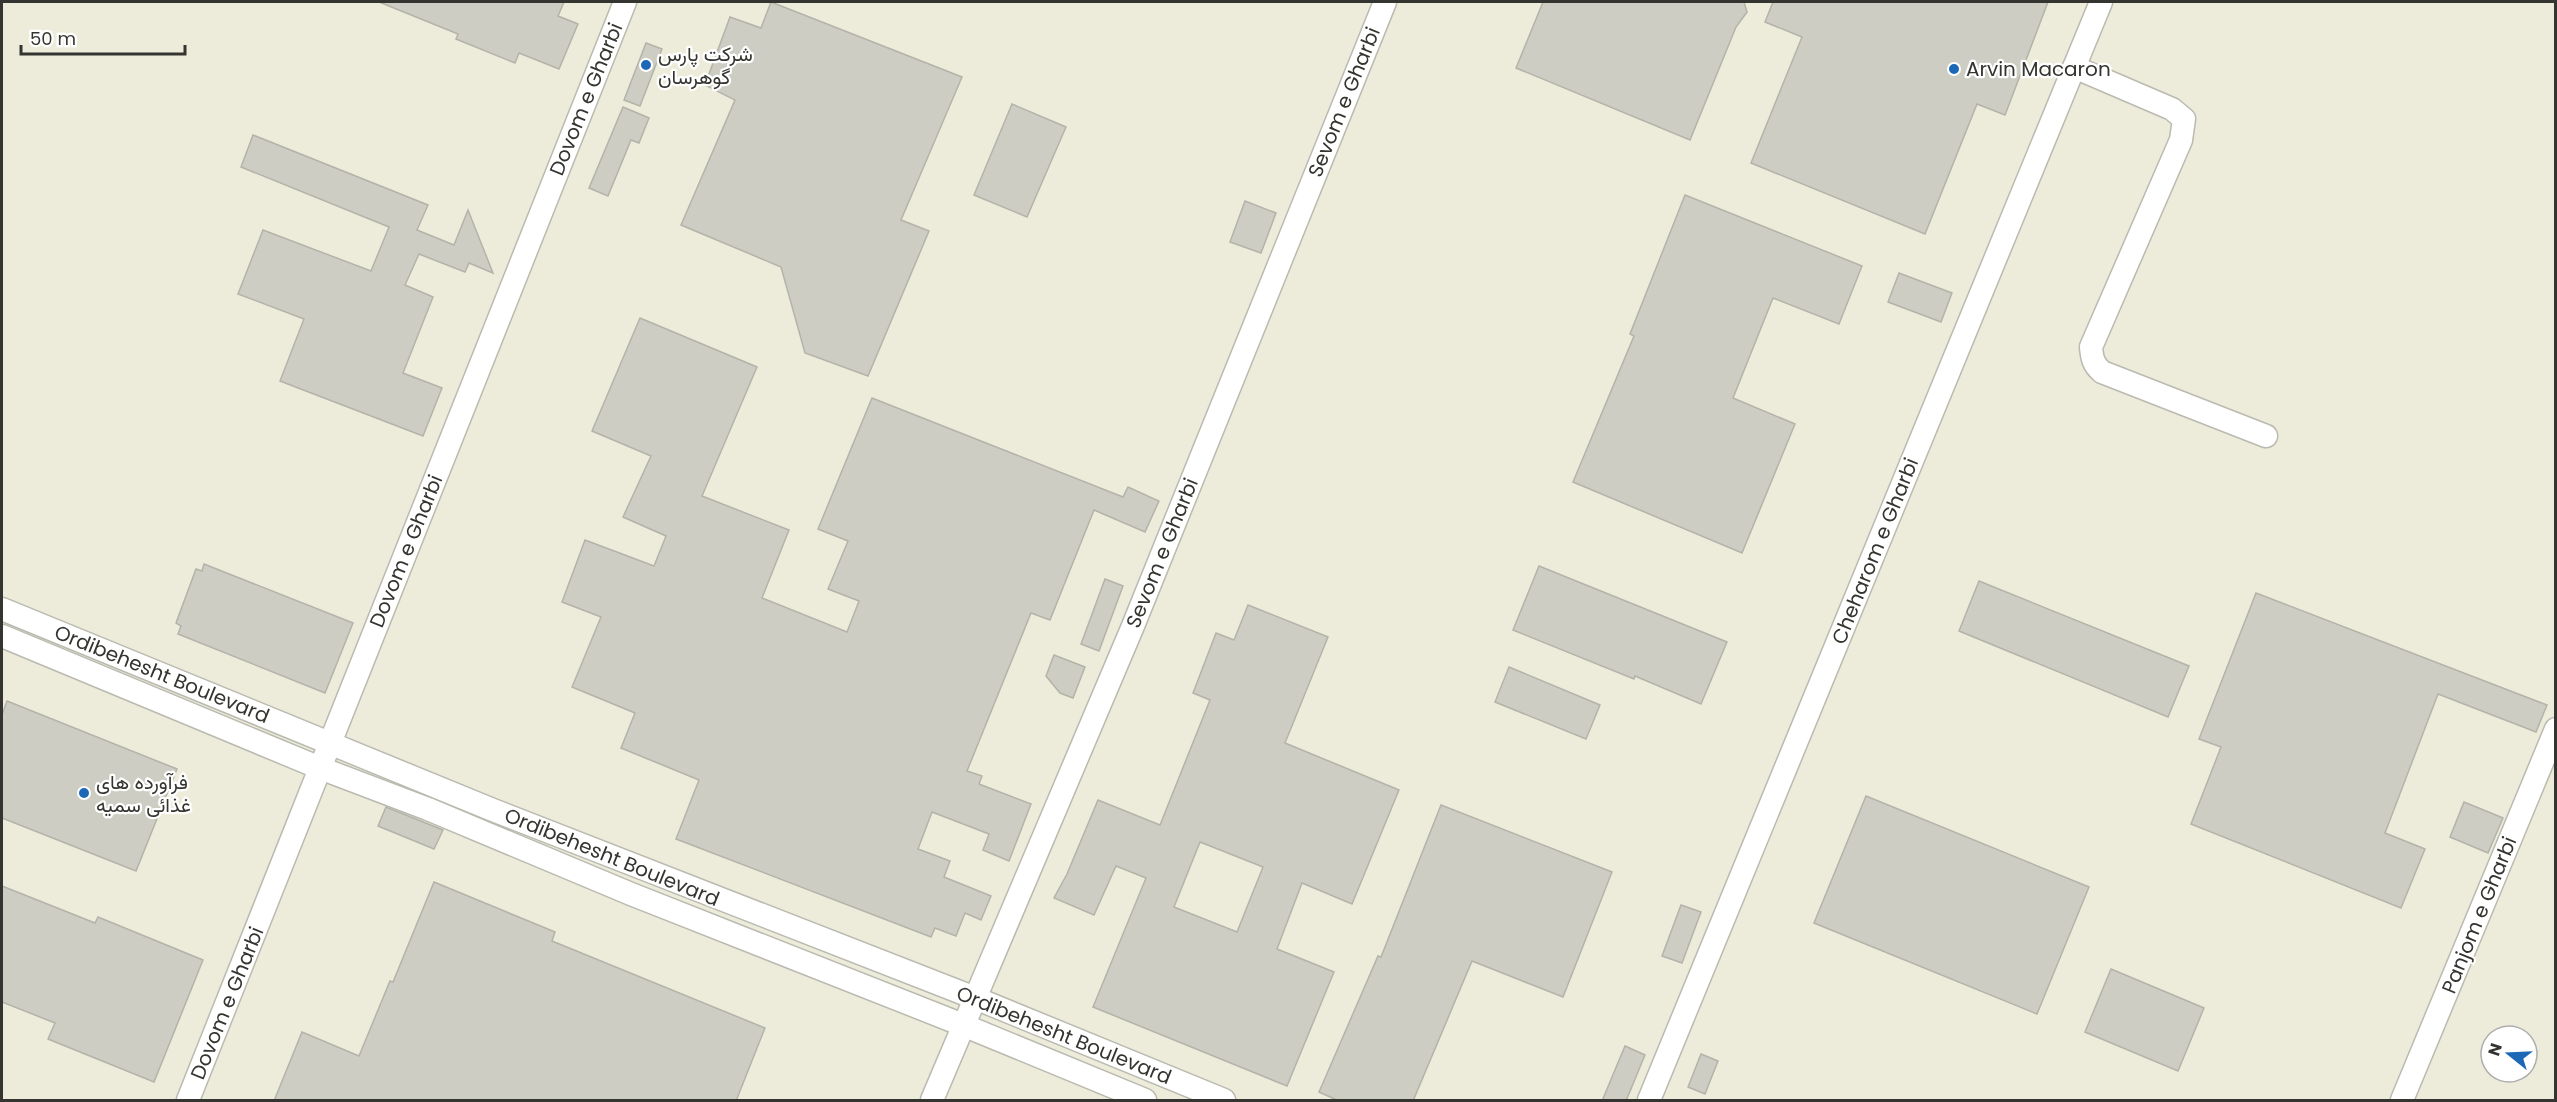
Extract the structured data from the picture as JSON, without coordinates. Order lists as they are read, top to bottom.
{
  "streets": {
    "street": [
      "Dovom e Gharbi",
      "Sevom e Gharbi",
      "Cheharom e Gharbi",
      "Ordibehesht Boulevard",
      "Panjom e Gharbi"
    ]
  },
  "crossings": [
    ["Dovom e Gharbi", "Ordibehesht Boulevard"],
    ["Sevom e Gharbi", "Ordibehesht Boulevard"]
  ],
  "places": ["شرکت پارس گوهرسان", "Arvin Macaron", "فرآورده های غذائی سمیه"],
  "scale_bar": "50 m",
  "north": "left"
}
